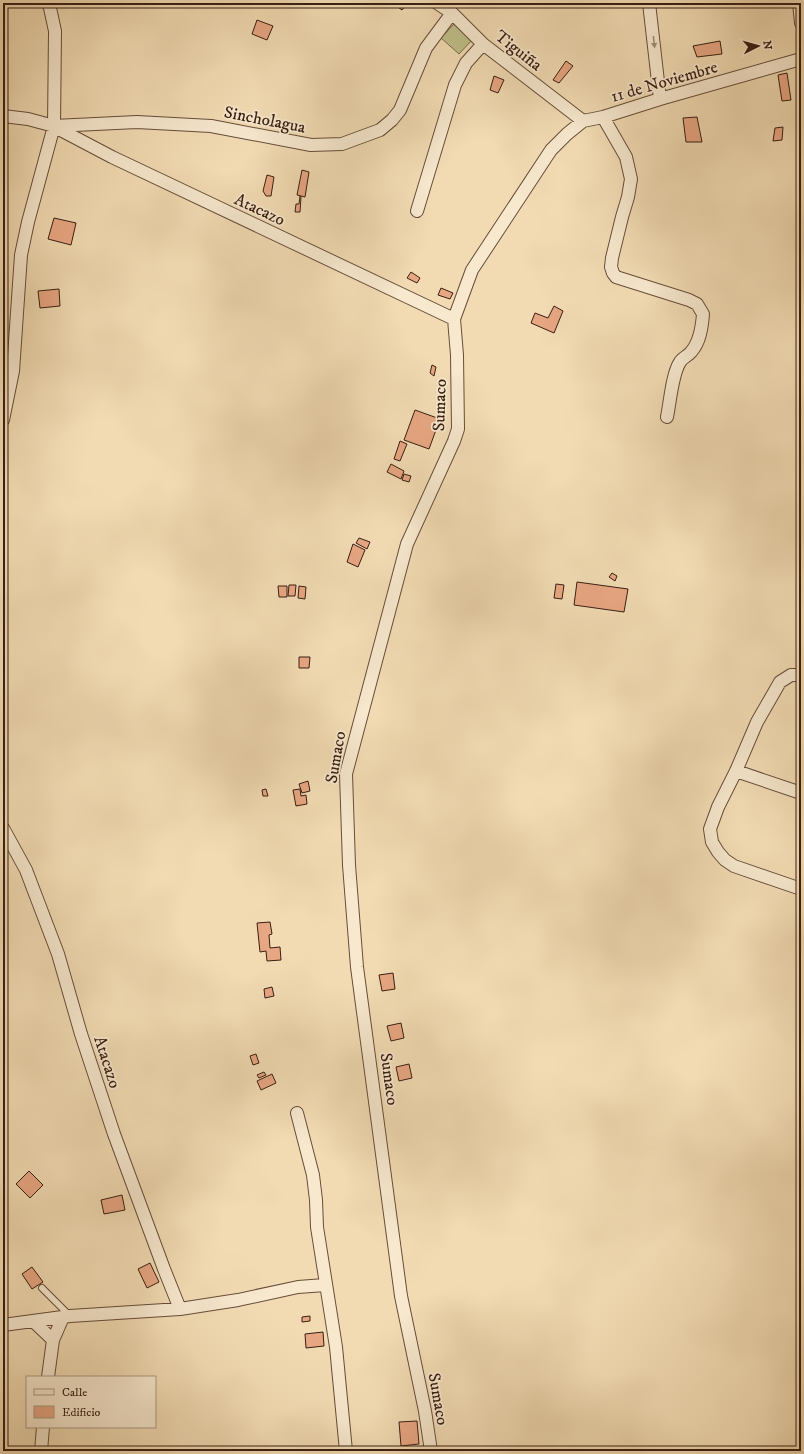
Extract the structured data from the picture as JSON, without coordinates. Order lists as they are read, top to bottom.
{
  "streets": {
    "street": [
      "Tiguiña",
      "11 de Noviembre",
      "Sincholagua",
      "Atacazo",
      "Sumaco"
    ]
  },
  "crossings": [
    ["Tiguiña", "11 de Noviembre"],
    ["Tiguiña", "Sincholagua"],
    ["Tiguiña", "Sumaco"],
    ["11 de Noviembre", "Sumaco"],
    ["Sincholagua", "Atacazo"],
    ["Atacazo", "Sumaco"]
  ],
  "legend": ["Calle", "Edificio"],
  "north": "right"
}
